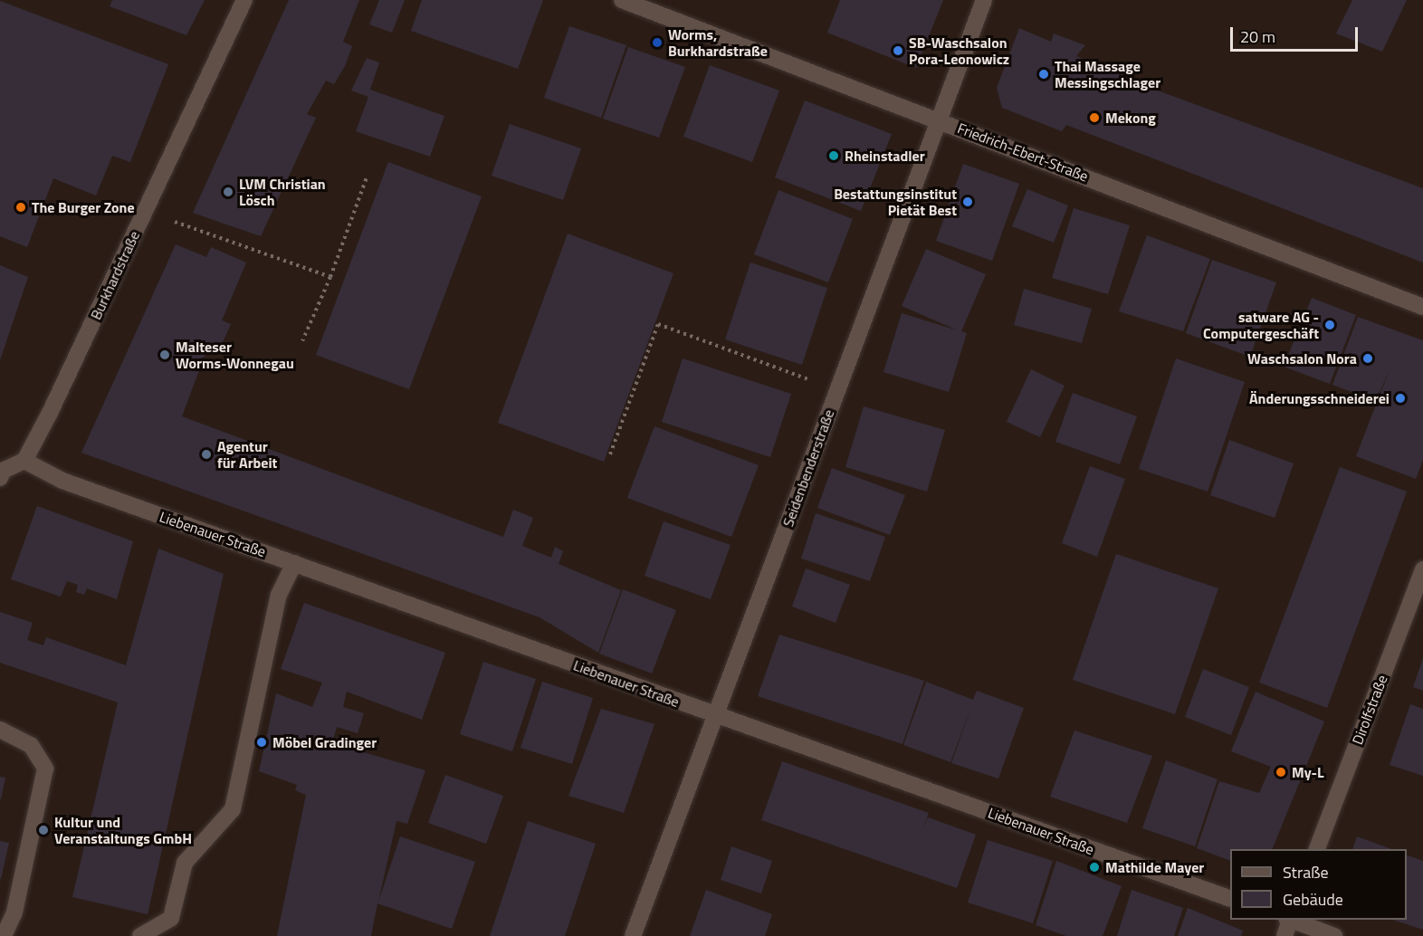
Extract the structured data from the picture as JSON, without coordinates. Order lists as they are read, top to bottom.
{
  "streets": {
    "street": [
      "Friedrich-Ebert-Straße",
      "Burkhardstraße",
      "Seidenbenderstraße",
      "Liebenauer Straße",
      "Dirolfstraße"
    ]
  },
  "crossings": [
    ["Friedrich-Ebert-Straße", "Seidenbenderstraße"],
    ["Burkhardstraße", "Liebenauer Straße"],
    ["Seidenbenderstraße", "Liebenauer Straße"]
  ],
  "places": [
    "Worms, Burkhardstraße",
    "SB-Waschsalon Pora-Leonowicz",
    "Thai Massage Messingschlager",
    "Mekong",
    "Rheinstadler",
    "LVM Christian Lösch",
    "Bestattungsinstitut Pietät Best",
    "The Burger Zone",
    "satware AG - Computergeschäft",
    "Malteser Worms-Wonnegau",
    "Waschsalon Nora",
    "Änderungsschneiderei",
    "Agentur für Arbeit",
    "Möbel Gradinger",
    "My-L",
    "Kultur und Veranstaltungs GmbH",
    "Mathilde Mayer"
  ],
  "legend": ["Straße", "Gebäude"],
  "scale_bar": "20 m"
}
